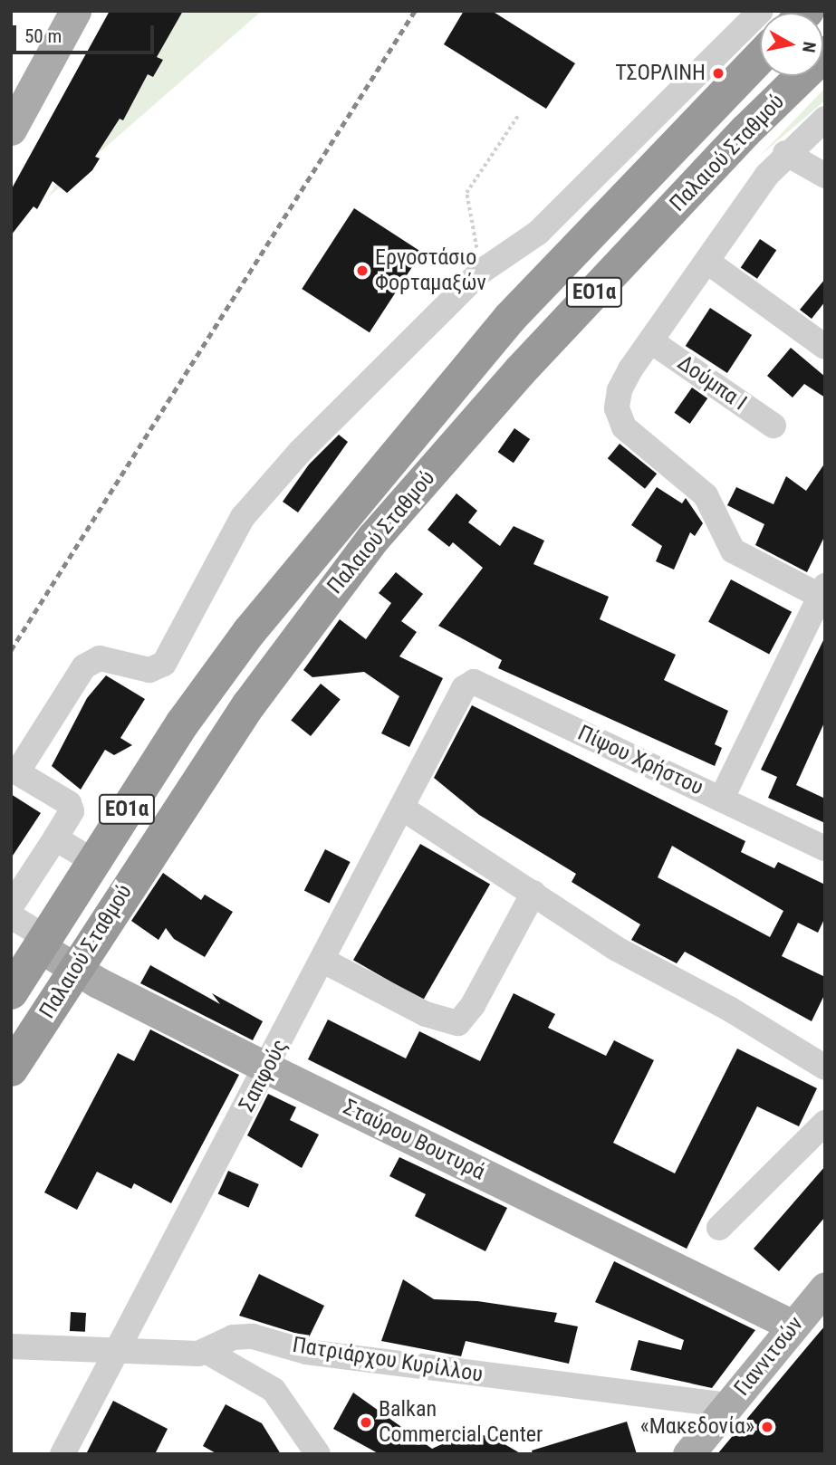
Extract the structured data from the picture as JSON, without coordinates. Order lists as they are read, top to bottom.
{
  "streets": {
    "highway": ["Παλαιού Σταθμού", "ΕΟ1α"],
    "main road": ["Σταύρου Βουτυρά", "Γιαννιτσών"],
    "street": [
      "Δούμπα Ι",
      "Πίψου Χρήστου",
      "Σαπφούς",
      "Πατριάρχου Κυρίλλου"
    ]
  },
  "crossings": [
    ["Παλαιού Σταθμού", "Δούμπα Ι"],
    ["Παλαιού Σταθμού", "Σταύρου Βουτυρά"],
    ["Πίψου Χρήστου", "Σαπφούς"],
    ["Σαπφούς", "Σταύρου Βουτυρά"],
    ["Σαπφούς", "Πατριάρχου Κυρίλλου"],
    ["Σταύρου Βουτυρά", "Γιαννιτσών"],
    ["Γιαννιτσών", "Πατριάρχου Κυρίλλου"]
  ],
  "places": [
    "ΤΣΟΡΛΙΝΗ",
    "Εργοστάσιο Φορταμαξών",
    "Balkan Commercial Center",
    "«Μακεδονία»"
  ],
  "scale_bar": "50 m",
  "north": "right"
}
